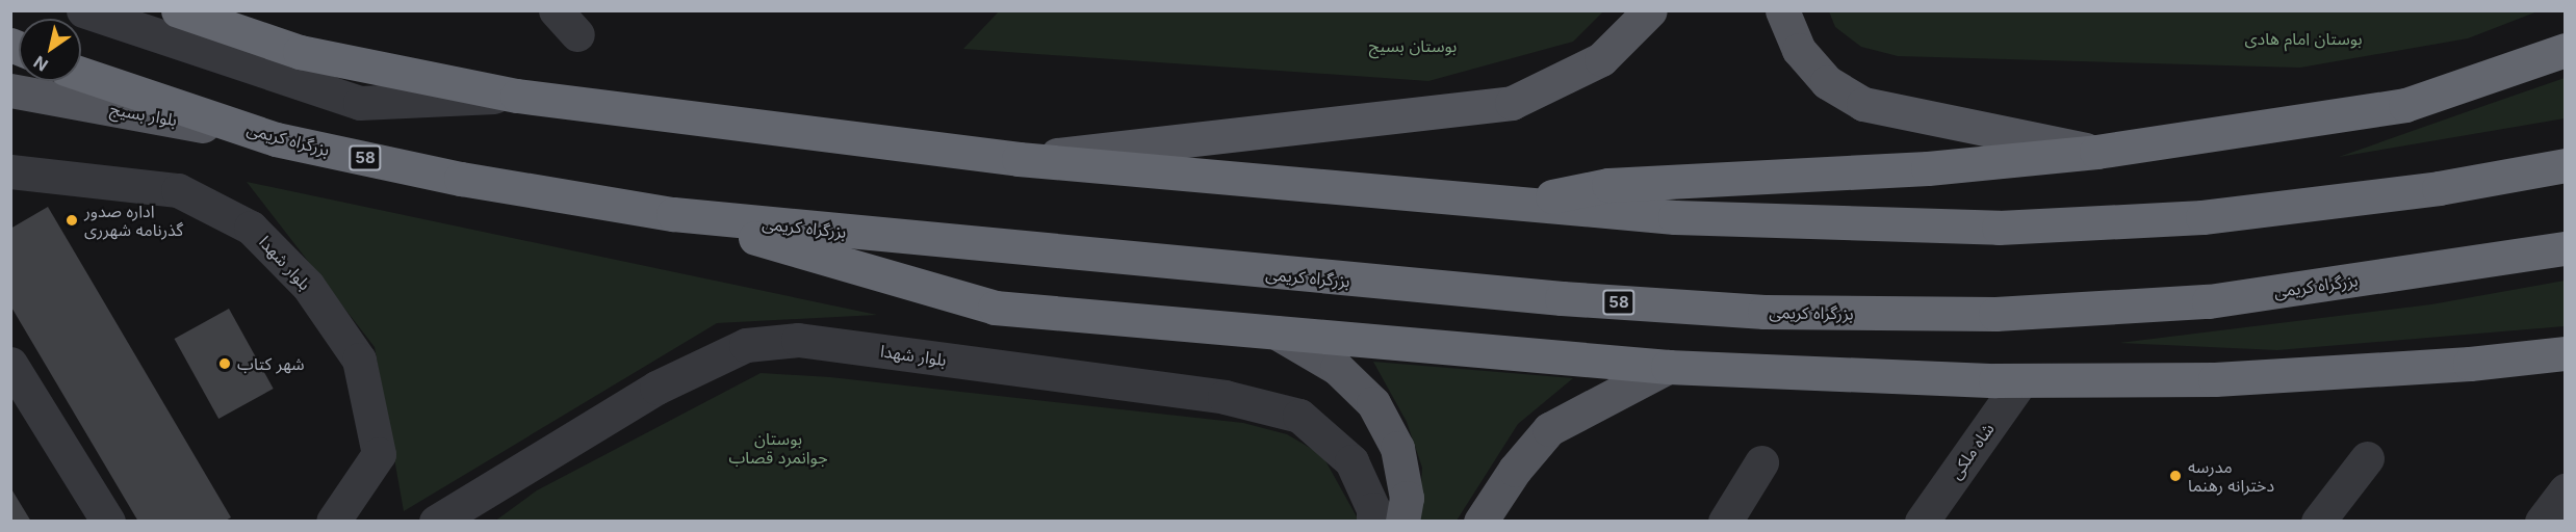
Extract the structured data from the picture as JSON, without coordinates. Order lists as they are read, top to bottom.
{
  "streets": {
    "highway": ["بزرگراه کریمی", "58"],
    "main road": ["بلوار بسیج"],
    "street": ["بلوار شهدا", "شاه ملکی"]
  },
  "crossings": [
    ["بلوار بسیج", "بزرگراه کریمی"]
  ],
  "parks": ["بوستان امام هادی", "بوستان بسیج", "بوستان جوانمرد قصاب"],
  "places": ["اداره صدور گذرنامه شهرری", "شهر کتاب", "مدرسه دخترانه رهنما"],
  "north": "bottom left"
}
